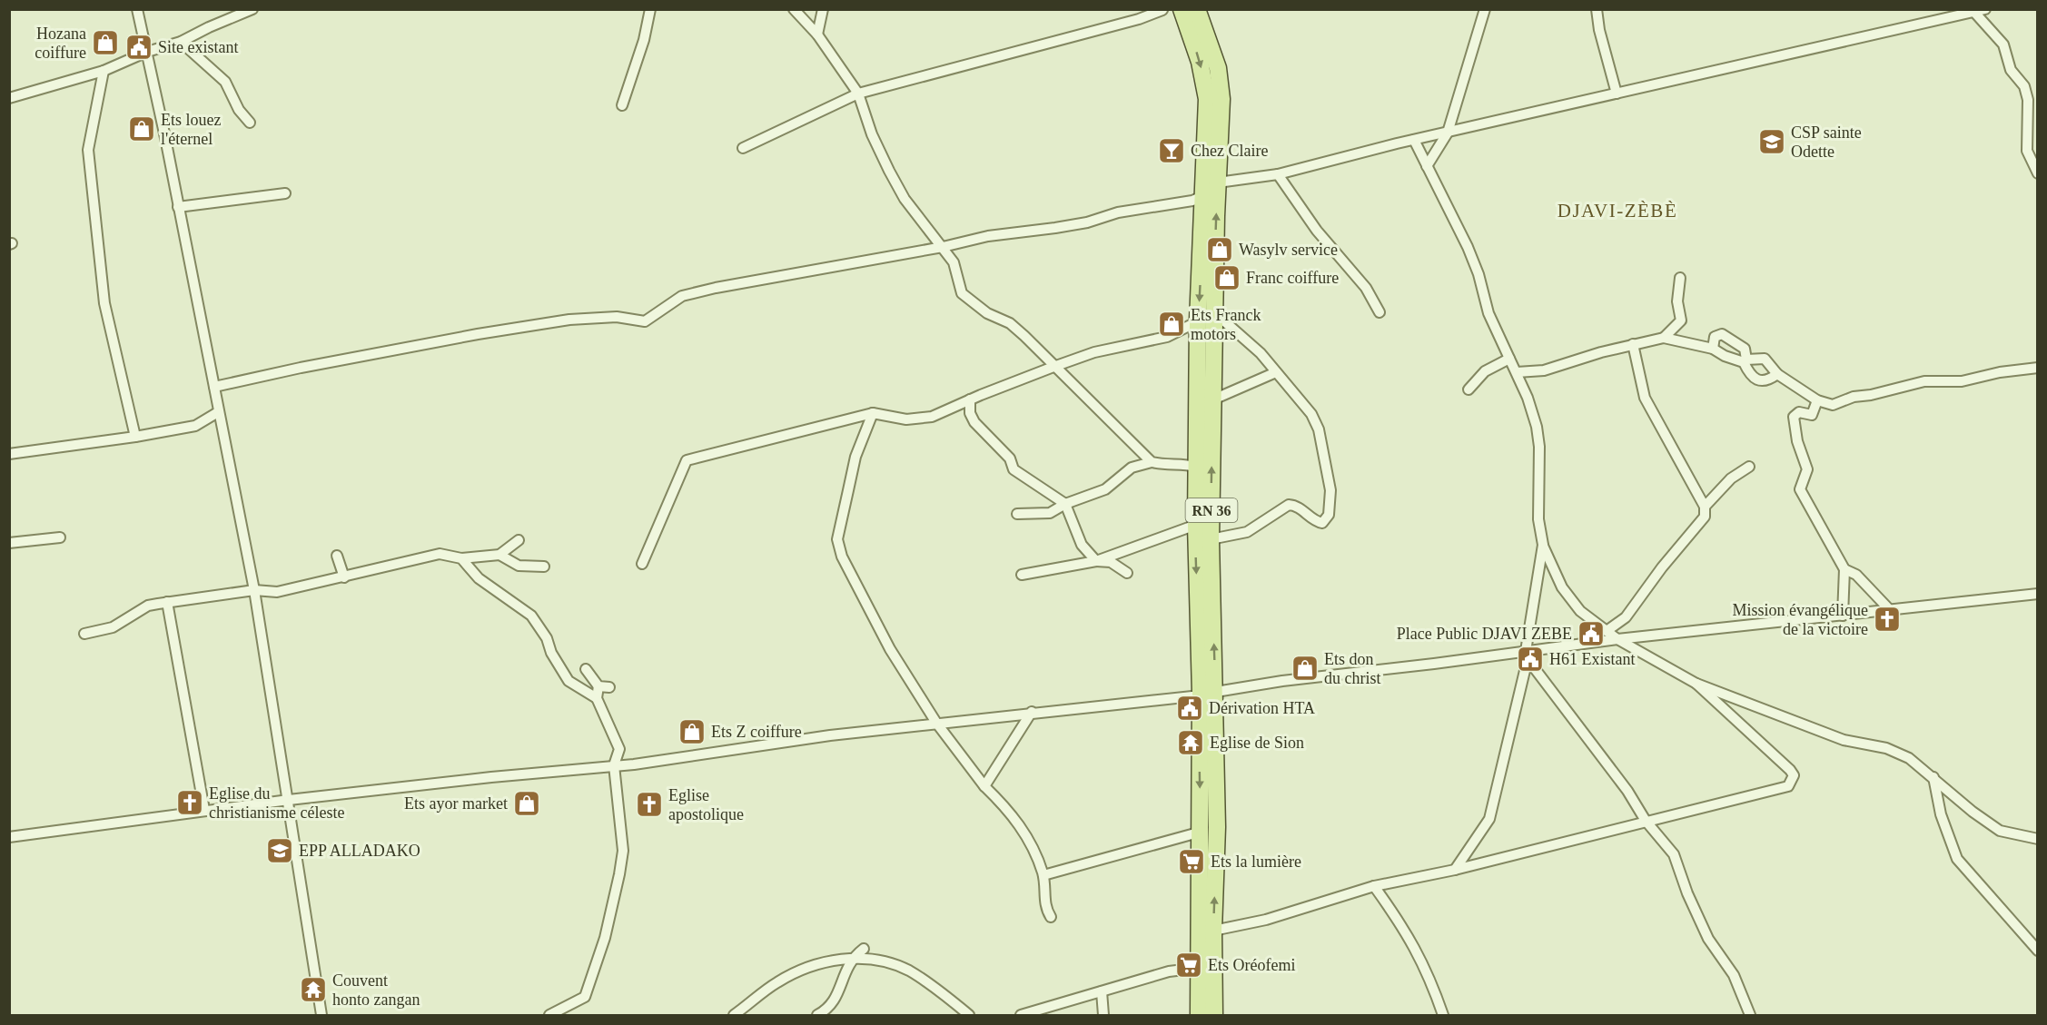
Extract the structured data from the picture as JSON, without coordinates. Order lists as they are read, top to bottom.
{
  "streets": {
    "main road": ["RN 36"]
  },
  "districts": ["DJAVI-ZÈBÈ"],
  "places": {
    "shop": [
      "Hozana coiffure",
      "Ets louez l'éternel",
      "Wasylv service",
      "Franc coiffure",
      "Ets Franck motors",
      "Ets don du christ",
      "Ets Z coiffure",
      "Ets ayor market"
    ],
    "public building": [
      "Site existant",
      "Place Public DJAVI ZEBE",
      "H61 Existant",
      "Dérivation HTA"
    ],
    "school or university": ["CSP sainte Odette", "EPP ALLADAKO"],
    "bar": ["Chez Claire"],
    "church": ["Mission évangélique de la victoire", "Eglise du christianisme céleste", "Eglise apostolique"],
    "temple": ["Eglise de Sion", "Couvent honto zangan"],
    "supermarket": ["Ets la lumière", "Ets Oréofemi"]
  }
}
